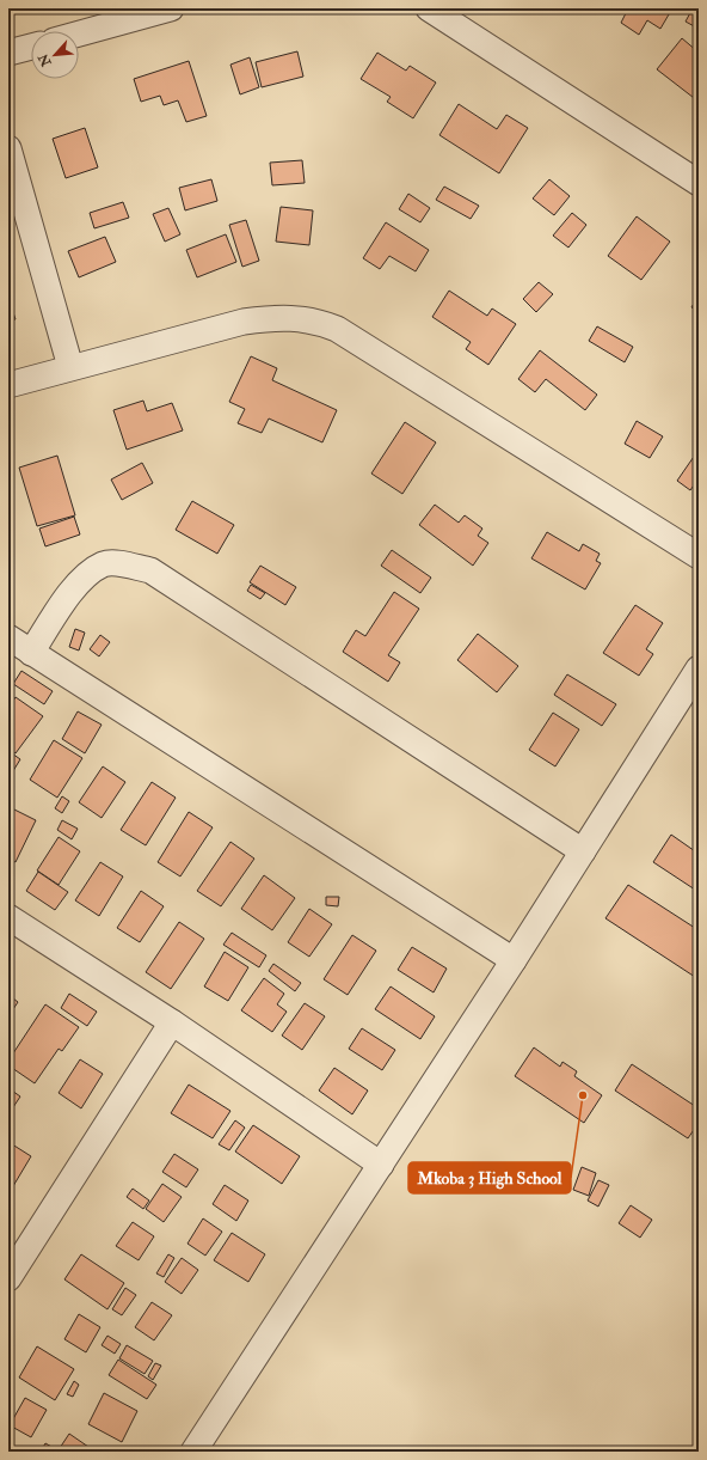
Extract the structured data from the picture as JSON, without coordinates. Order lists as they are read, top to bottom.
{
  "places": ["Mkoba 3 High School"],
  "north": "bottom left"
}
